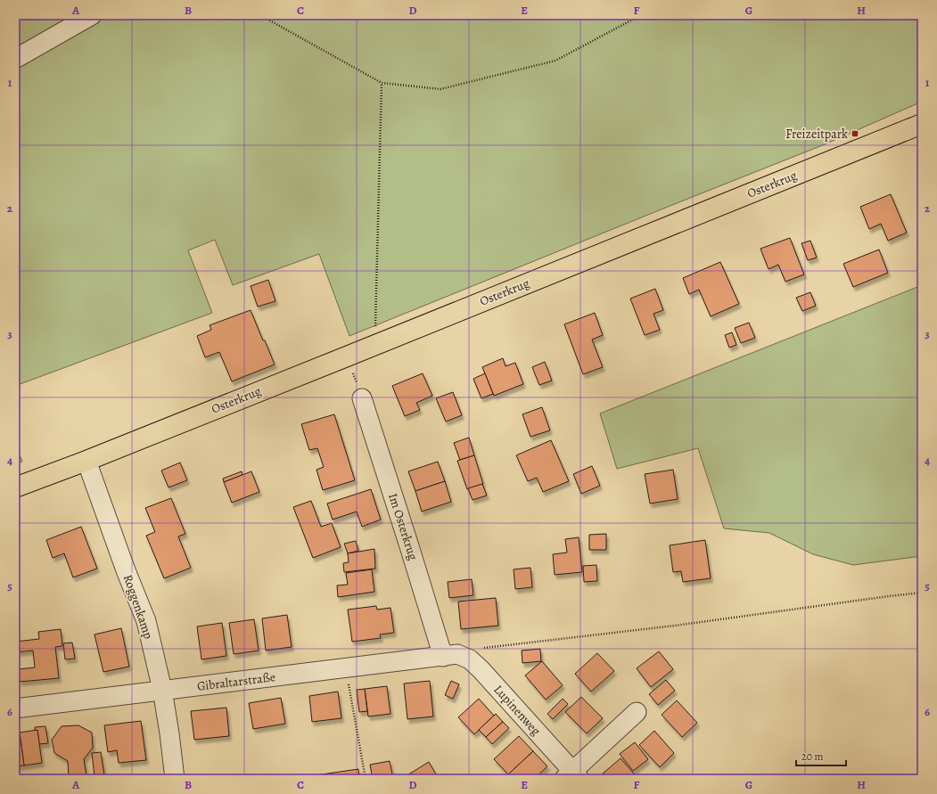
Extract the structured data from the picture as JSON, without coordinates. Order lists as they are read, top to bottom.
{
  "streets": {
    "main road": ["Osterkrug"],
    "street": [
      "Im Osterkrug",
      "Roggenkamp",
      "Gibraltarstraße",
      "Lupinenweg"
    ]
  },
  "crossings": [
    ["Osterkrug", "Roggenkamp"],
    ["Im Osterkrug", "Gibraltarstraße"],
    ["Im Osterkrug", "Lupinenweg"],
    ["Roggenkamp", "Gibraltarstraße"],
    ["Gibraltarstraße", "Lupinenweg"]
  ],
  "places": {
    "transit": ["Freizeitpark"]
  },
  "scale_bar": "20 m",
  "grid": {
    "columns": [
      "A",
      "B",
      "C",
      "D",
      "E",
      "F",
      "G",
      "H"
    ],
    "rows": [
      "1",
      "2",
      "3",
      "4",
      "5",
      "6"
    ]
  }
}
